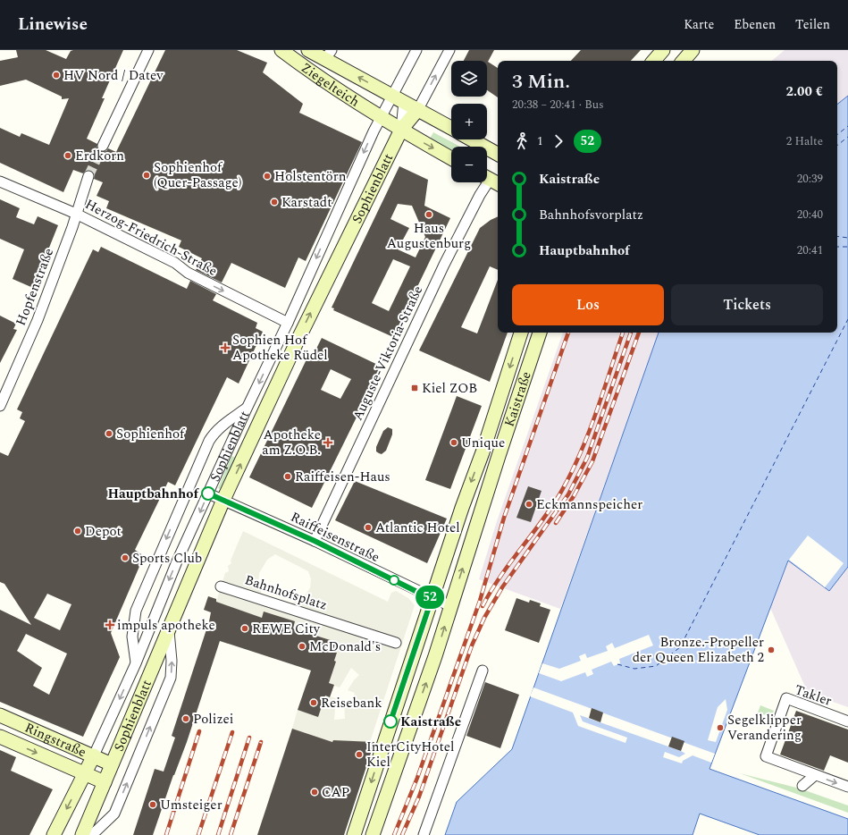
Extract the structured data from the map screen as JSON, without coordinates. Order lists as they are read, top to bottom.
{
  "streets": {
    "main road": [
      "Ziegelteich",
      "Sophienblatt",
      "Kaistraße",
      "Ringstraße"
    ],
    "street": [
      "Herzog-Friedrich-Straße",
      "Hopfenstraße",
      "Auguste-Viktoria-Straße",
      "Raiffeisenstraße",
      "Bahnhofsplatz",
      "Takler"
    ]
  },
  "crossings": [
    ["Ziegelteich", "Sophienblatt"],
    ["Sophienblatt", "Herzog-Friedrich-Straße"],
    ["Sophienblatt", "Raiffeisenstraße"],
    ["Sophienblatt", "Ringstraße"],
    ["Herzog-Friedrich-Straße", "Hopfenstraße"],
    ["Auguste-Viktoria-Straße", "Raiffeisenstraße"],
    ["Kaistraße", "Raiffeisenstraße"]
  ],
  "one_way": ["Herzog-Friedrich-Straße"],
  "places": {
    "other": [
      "HV Nord / Datev",
      "Erdkorn",
      "Sophienhof (Quer-Passage)",
      "Holstentörn",
      "Karstadt",
      "Haus Augustenburg",
      "Sophienhof",
      "Unique",
      "Raiffeisen-Haus",
      "Hauptbahnhof",
      "Eckmannspeicher",
      "Atlantic Hotel",
      "Depot",
      "Sports Club",
      "REWE City",
      "McDonald's",
      "Bronze.-Propeller der Queen Elizabeth 2",
      "Reisebank",
      "Polizei",
      "Kaistraße",
      "Segelklipper Verandering",
      "InterCityHotel Kiel",
      "CAP",
      "Umsteiger"
    ],
    "health": ["Sophien Hof Apotheke Rüdel", "Apotheke am Z.O.B.", "impuls apotheke"],
    "transit": ["Kiel ZOB"]
  },
  "lines": ["bus line 52"],
  "page": {
    "header": "Linewise",
    "nav": ["Karte", "Ebenen", "Teilen"],
    "on_map": "52",
    "map_buttons": ["+", "−"],
    "heading": ["3 Min.", "20:38 – 20:41 · Bus", "2.00 €"],
    "legs": ["1", "52", "2 Halte"],
    "list": [
      {
        "name": "Kaistraße",
        "value": "20:39"
      },
      {
        "name": "Bahnhofsvorplatz",
        "value": "20:40"
      },
      {
        "name": "Hauptbahnhof",
        "value": "20:41"
      }
    ],
    "buttons": ["Los", "Tickets"]
  }
}
